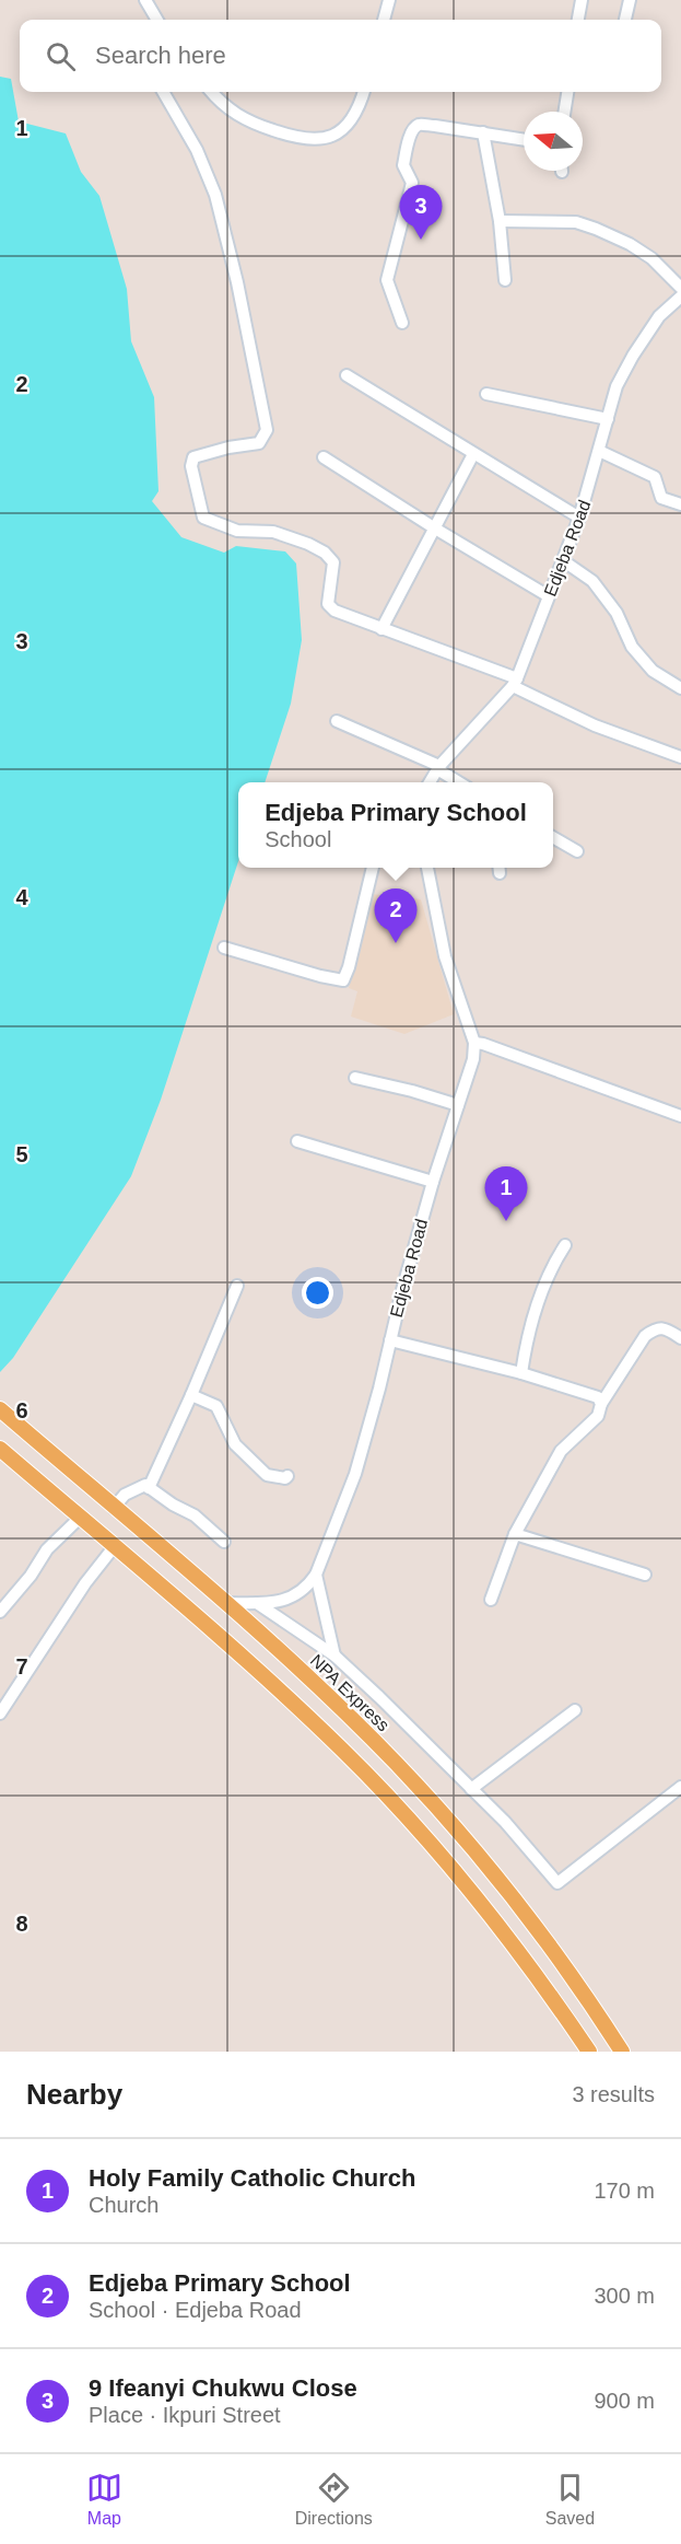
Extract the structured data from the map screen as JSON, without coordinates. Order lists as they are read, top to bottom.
{
  "streets": {
    "main road": ["NPA Express"],
    "street": ["Edjeba Road"]
  },
  "crossings": [
    ["Edjeba Road", "NPA Express"]
  ],
  "north": "left",
  "page": {
    "search": "Search here",
    "pins": ["3", "2", "1"],
    "popup": ["Edjeba Primary School", "School"],
    "heading": ["Nearby", "3 results"],
    "list": [
      {
        "mark": "1",
        "name": "Holy Family Catholic Church",
        "note": "Church",
        "value": "170 m"
      },
      {
        "mark": "2",
        "name": "Edjeba Primary School",
        "note": "School · Edjeba Road",
        "value": "300 m"
      },
      {
        "mark": "3",
        "name": "9 Ifeanyi Chukwu Close",
        "note": "Place · Ikpuri Street",
        "value": "900 m"
      }
    ],
    "nav": ["Map", "Directions", "Saved"]
  },
  "grid": {
    "rows": [
      "1",
      "2",
      "3",
      "4",
      "5",
      "6",
      "7",
      "8"
    ]
  }
}
